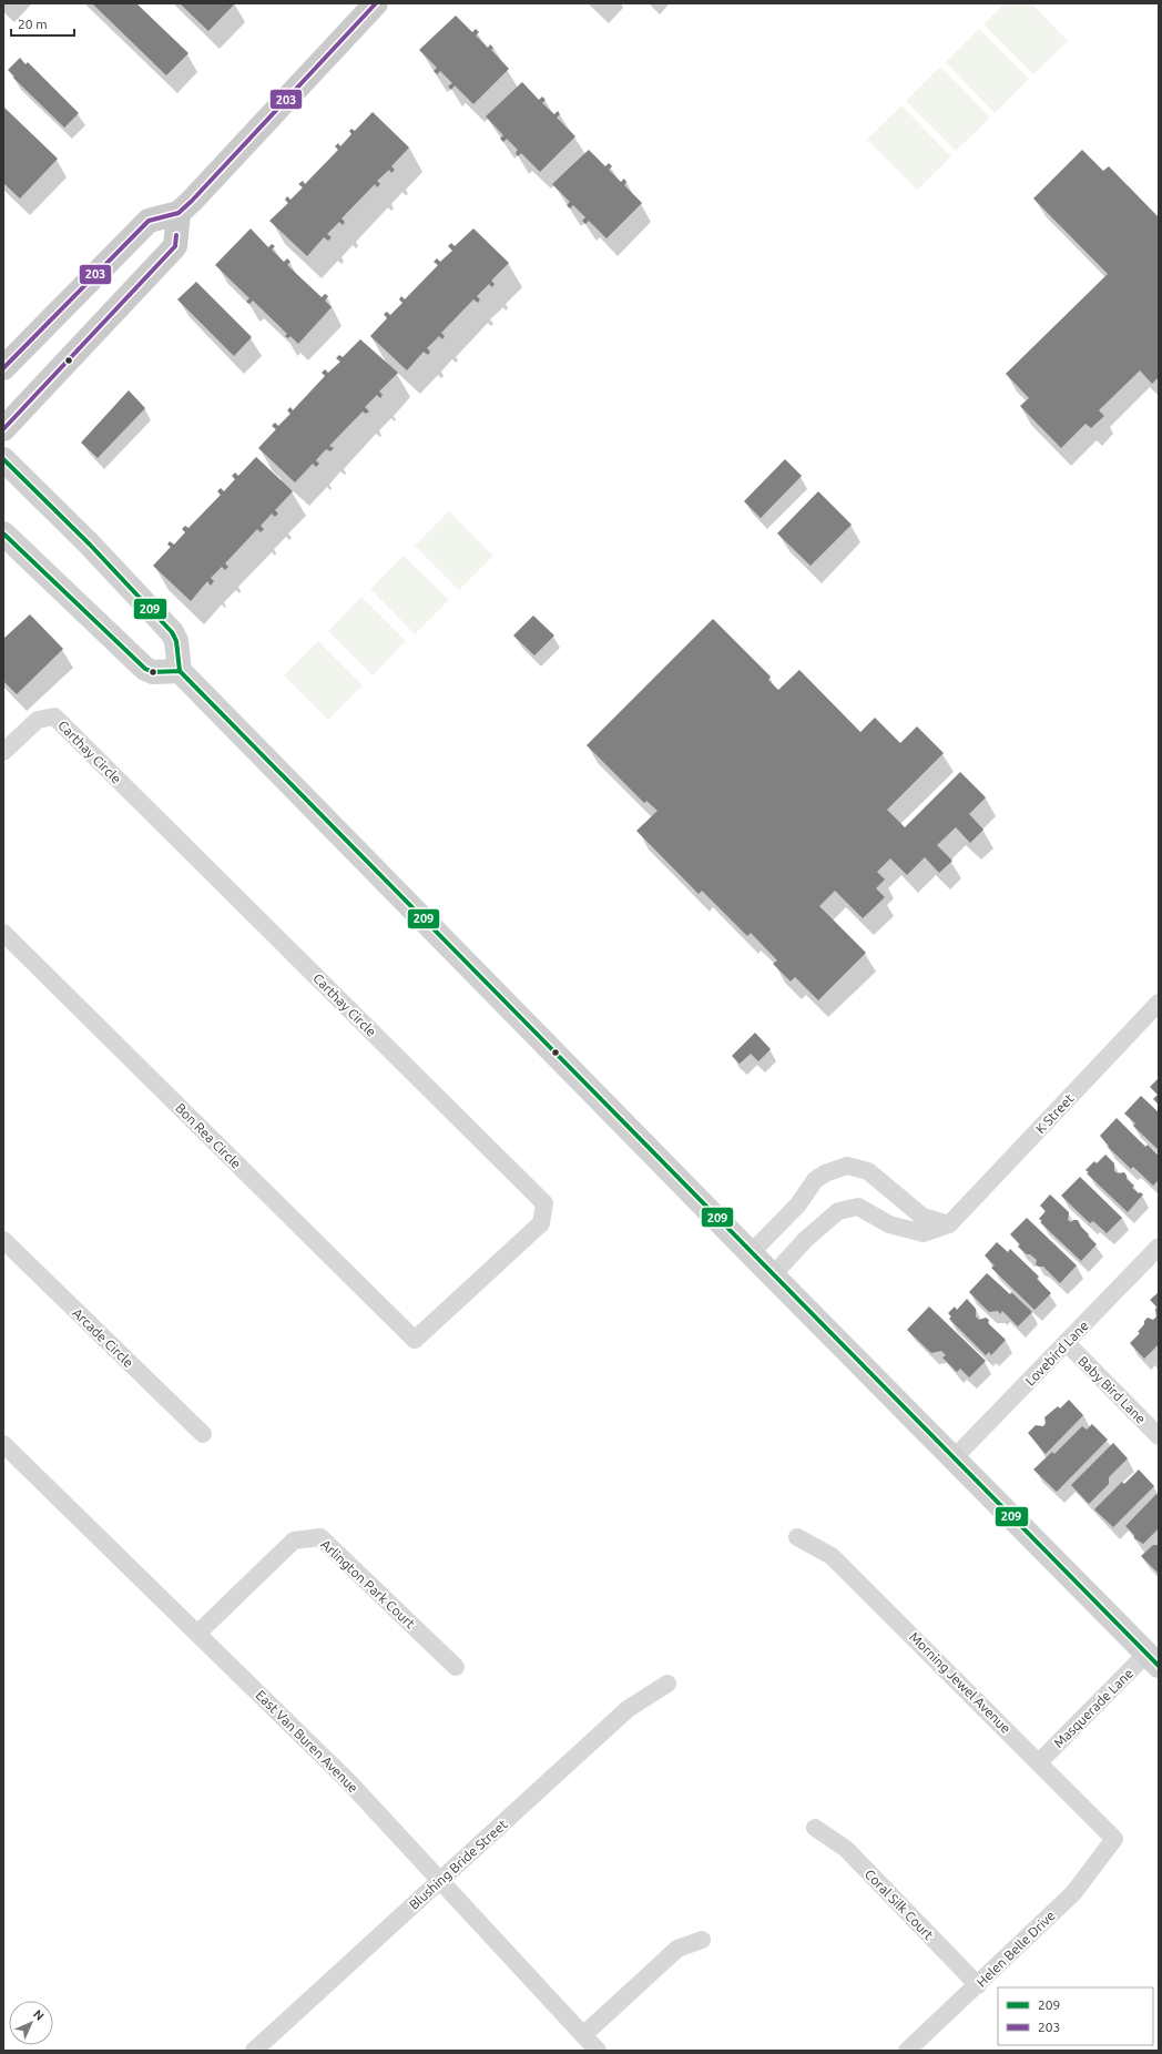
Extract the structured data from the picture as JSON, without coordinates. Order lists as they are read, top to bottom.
{
  "streets": {
    "street": [
      "Carthay Circle",
      "K Street",
      "Bon Rea Circle",
      "Arcade Circle",
      "Lovebird Lane",
      "Baby Bird Lane",
      "Arlington Park Court",
      "Morning Jewel Avenue",
      "Masquerade Lane",
      "East Van Buren Avenue",
      "Blushing Bride Street",
      "Coral Silk Court",
      "Helen Belle Drive"
    ]
  },
  "crossings": [
    ["Carthay Circle", "Bon Rea Circle"],
    ["Lovebird Lane", "Baby Bird Lane"],
    ["Arlington Park Court", "East Van Buren Avenue"],
    ["Morning Jewel Avenue", "Masquerade Lane"],
    ["Morning Jewel Avenue", "Helen Belle Drive"],
    ["East Van Buren Avenue", "Blushing Bride Street"],
    ["Coral Silk Court", "Helen Belle Drive"]
  ],
  "lines": ["transit line 203", "transit line 209"],
  "legend": ["209", "203"],
  "scale_bar": "20 m",
  "north": "top right"
}
